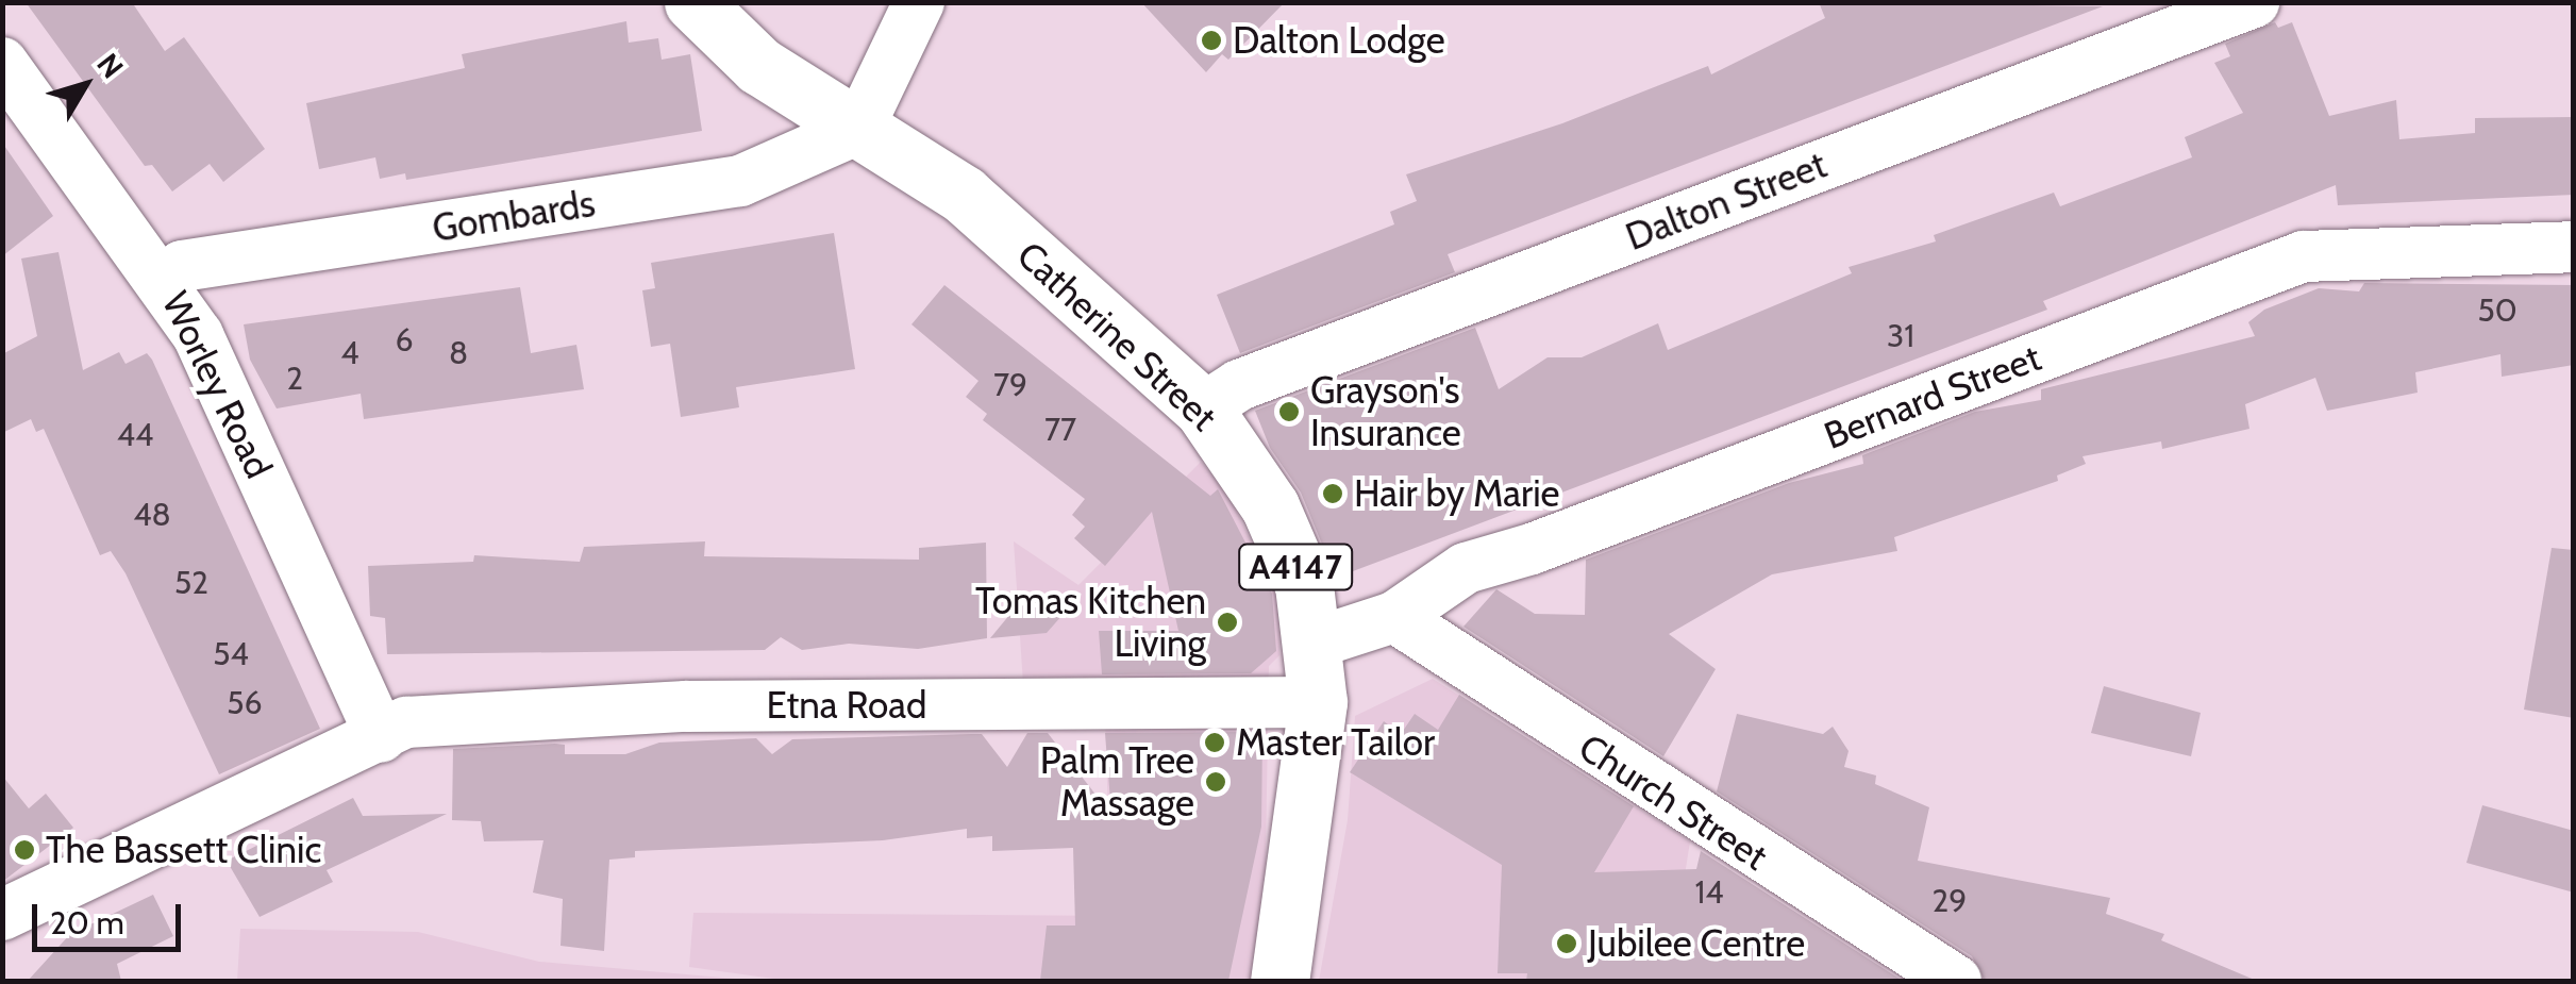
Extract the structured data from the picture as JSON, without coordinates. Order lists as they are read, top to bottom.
{
  "streets": {
    "main road": ["Catherine Street", "A4147"],
    "street": [
      "Dalton Street",
      "Gombards",
      "Worley Road",
      "Bernard Street",
      "Etna Road",
      "Church Street"
    ]
  },
  "crossings": [
    ["Dalton Street", "Catherine Street"],
    ["Gombards", "Catherine Street"],
    ["Gombards", "Worley Road"],
    ["Gombards", "A4147"],
    ["Catherine Street", "Bernard Street"],
    ["Catherine Street", "A4147"],
    ["Catherine Street", "Etna Road"],
    ["Worley Road", "Etna Road"],
    ["Bernard Street", "Church Street"]
  ],
  "places": [
    "Dalton Lodge",
    "Grayson's Insurance",
    "Hair by Marie",
    "Tomas Kitchen Living",
    "Master Tailor",
    "Palm Tree Massage",
    "The Bassett Clinic",
    "Jubilee Centre"
  ],
  "house_numbers": [
    "50",
    "31",
    "6",
    "4",
    "8",
    "2",
    "79",
    "77",
    "44",
    "48",
    "52",
    "54",
    "56",
    "14",
    "29"
  ],
  "scale_bar": "20 m",
  "north": "top right"
}
